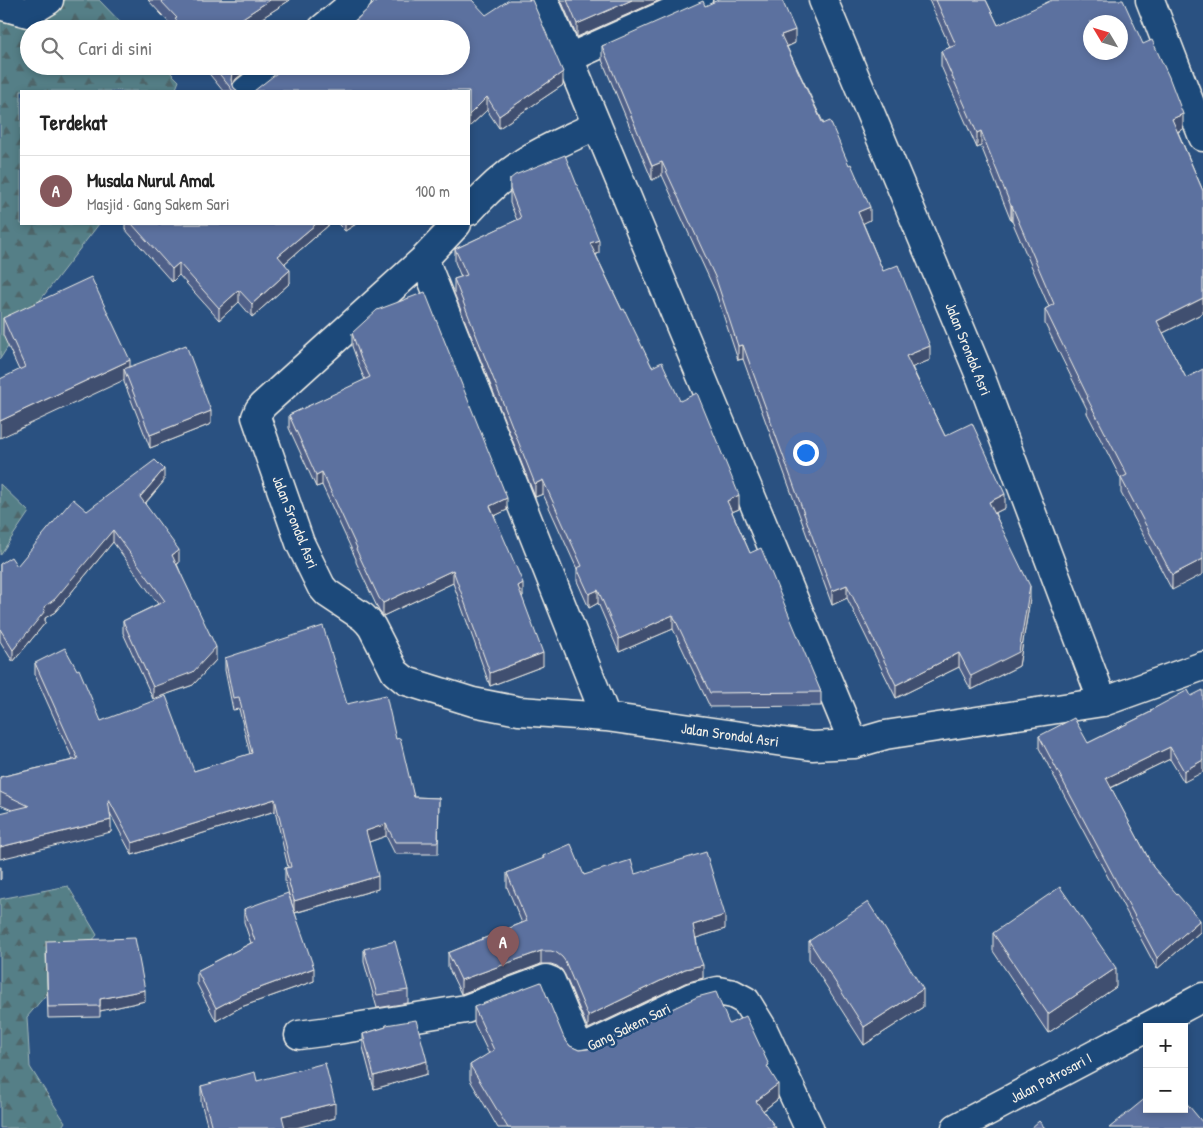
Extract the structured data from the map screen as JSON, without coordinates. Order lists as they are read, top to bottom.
{
  "streets": {
    "street": ["Jalan Srondol Asri", "Gang Sakem Sari", "Jalan Potrosari I"]
  },
  "north": "top left",
  "page": {
    "search": "Cari di sini",
    "heading": "Terdekat",
    "list": [
      {
        "mark": "A",
        "name": "Musala Nurul Amal",
        "note": "Masjid · Gang Sakem Sari",
        "value": "100 m"
      }
    ],
    "pins": "A",
    "map_buttons": ["+", "−"]
  }
}
